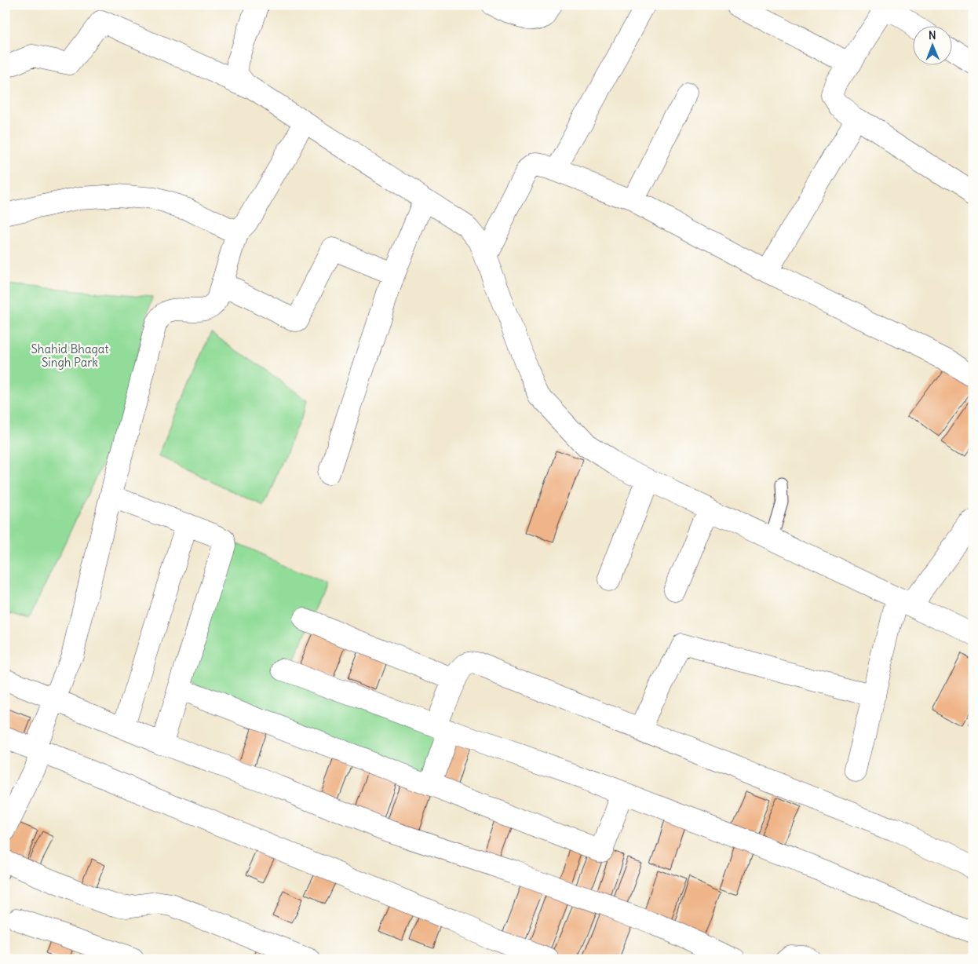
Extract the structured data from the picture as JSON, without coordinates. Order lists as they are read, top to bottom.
{
  "parks": ["Shahid Bhagat Singh Park"],
  "north": "top"
}
